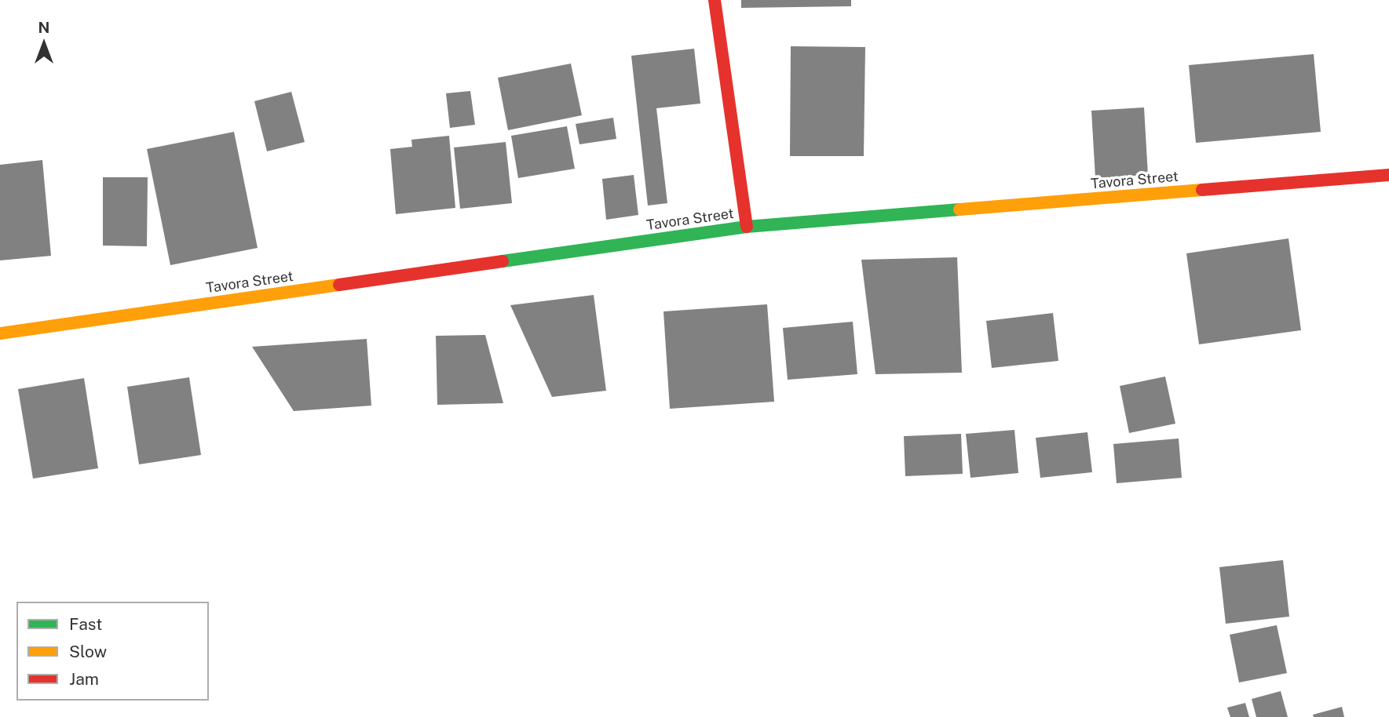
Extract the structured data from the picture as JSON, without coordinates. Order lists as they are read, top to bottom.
{
  "streets": {
    "street": ["Tavora Street"]
  },
  "legend": ["Fast", "Slow", "Jam"],
  "north": "top"
}
